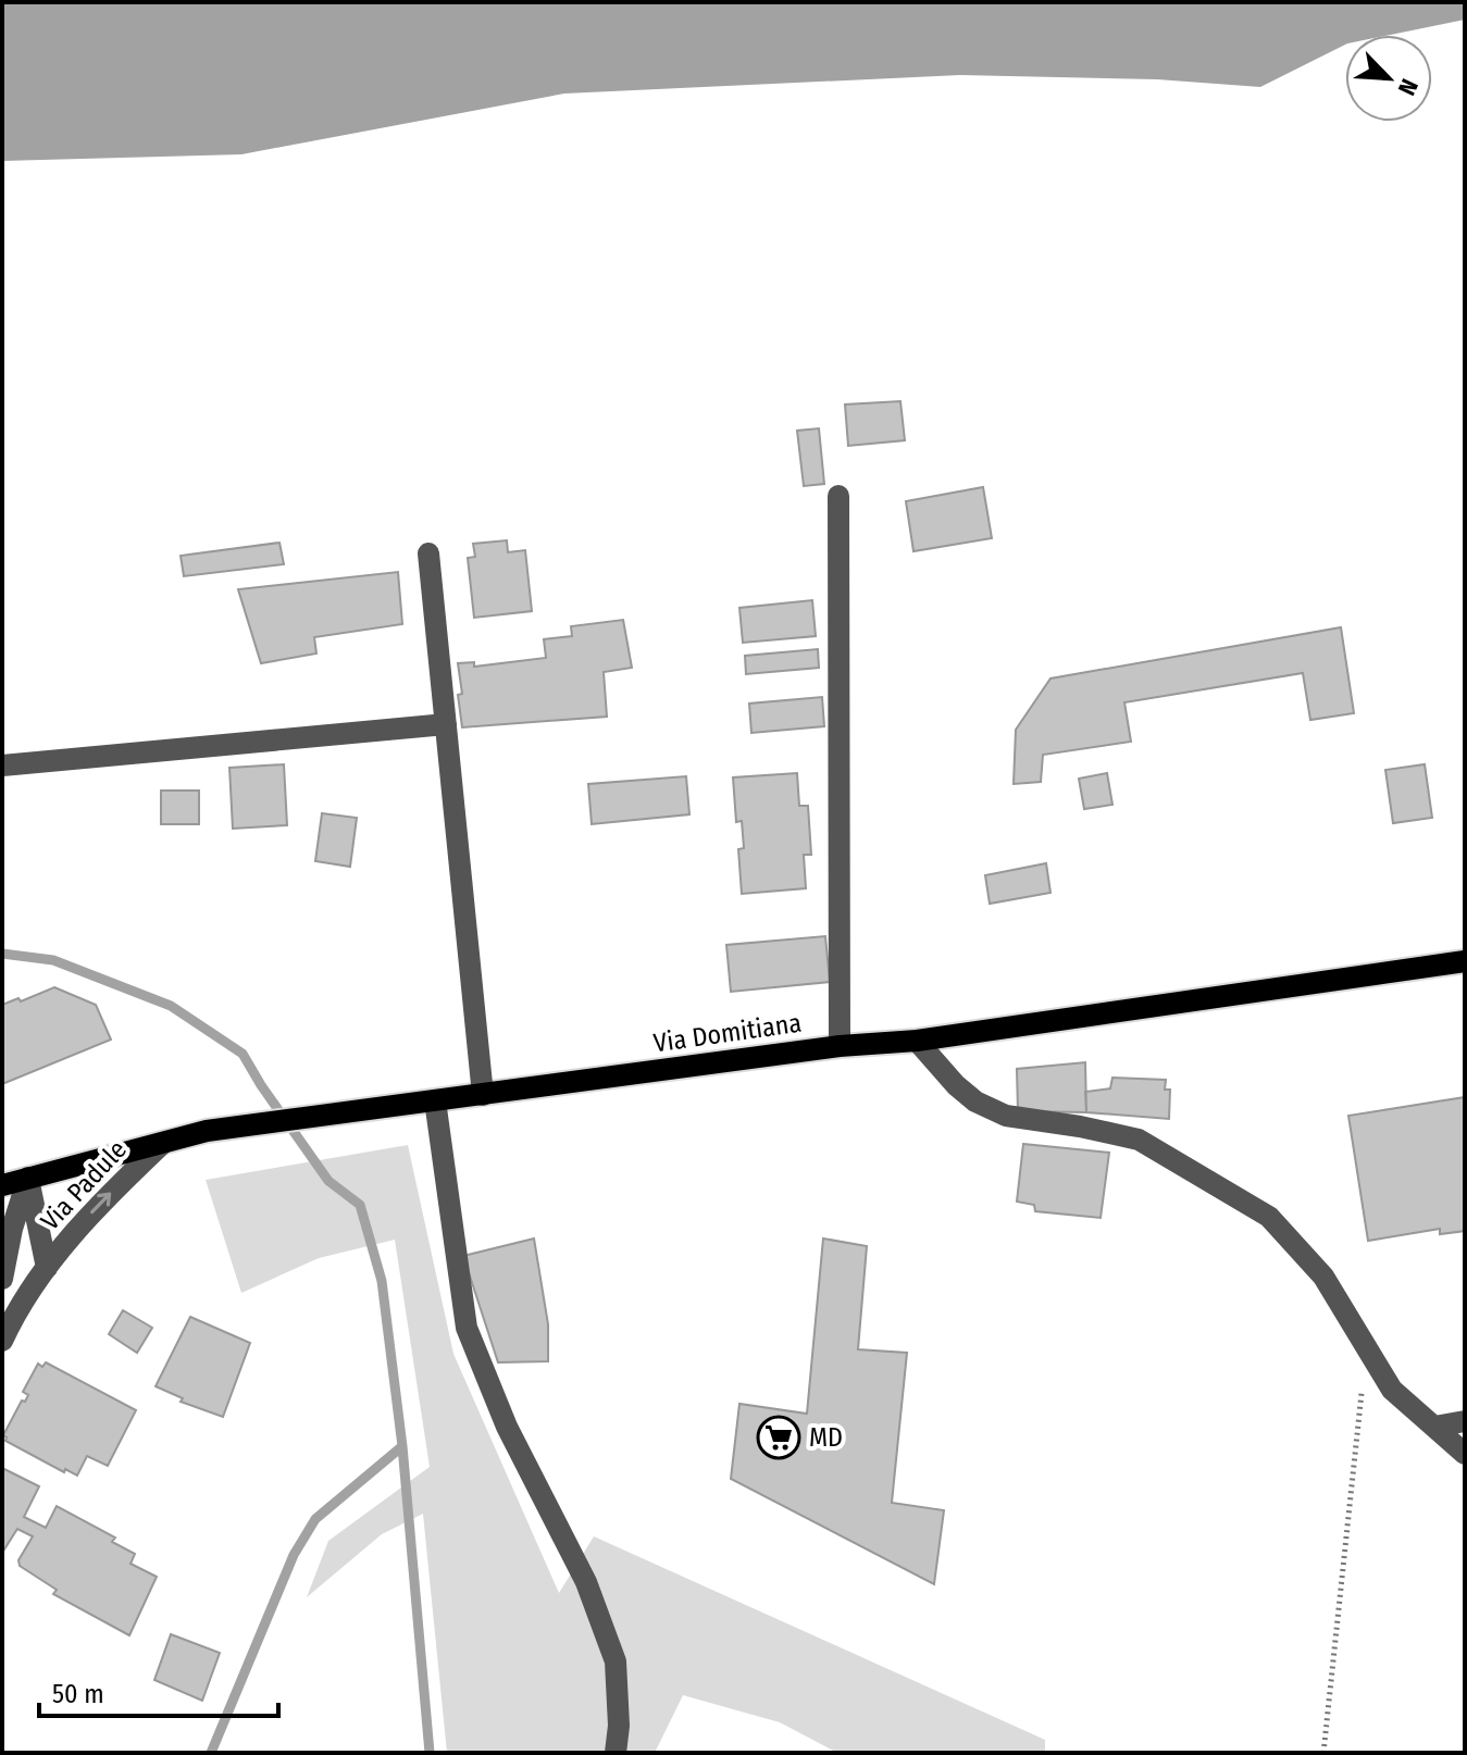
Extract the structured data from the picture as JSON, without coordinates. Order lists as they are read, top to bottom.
{
  "streets": {
    "main road": ["Via Domitiana"],
    "street": ["Via Padule"]
  },
  "crossings": [
    ["Via Domitiana", "Via Padule"]
  ],
  "one_way": ["Via Padule"],
  "places": {
    "supermarket": ["MD"]
  },
  "scale_bar": "50 m",
  "north": "bottom right"
}
